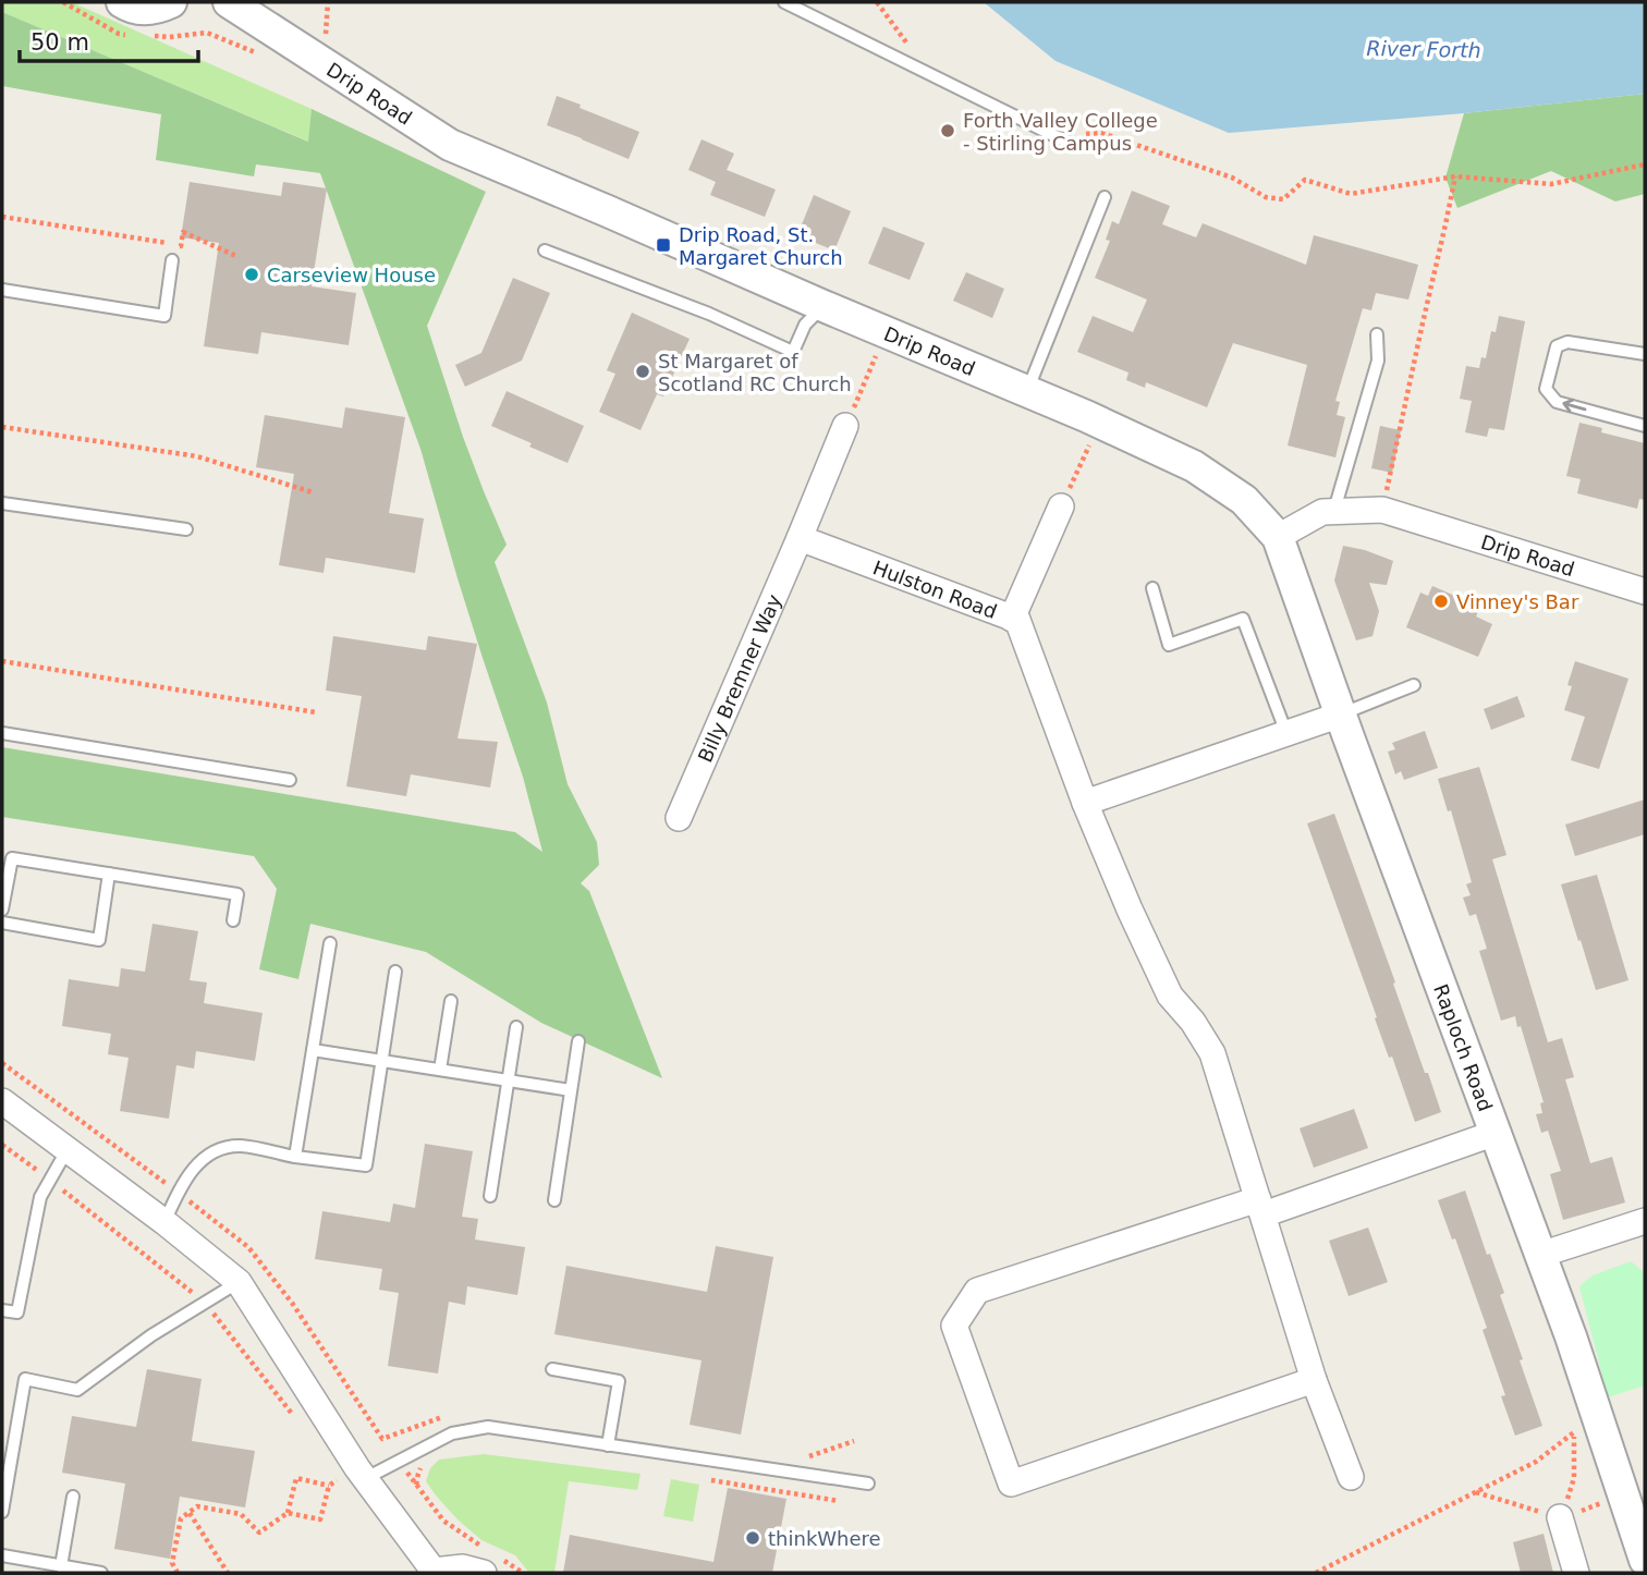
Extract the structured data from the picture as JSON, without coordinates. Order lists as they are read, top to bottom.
{
  "streets": {
    "street": [
      "Drip Road",
      "Hulston Road",
      "Billy Bremner Way",
      "Raploch Road"
    ]
  },
  "crossings": [
    ["Drip Road", "Raploch Road"],
    ["Hulston Road", "Billy Bremner Way"]
  ],
  "water": ["River Forth"],
  "places": {
    "other": [
      "Forth Valley College - Stirling Campus",
      "Carseview House",
      "St Margaret of Scotland RC Church",
      "Vinney's Bar",
      "thinkWhere"
    ],
    "transit": ["Drip Road, St. Margaret Church"]
  },
  "scale_bar": "50 m"
}
